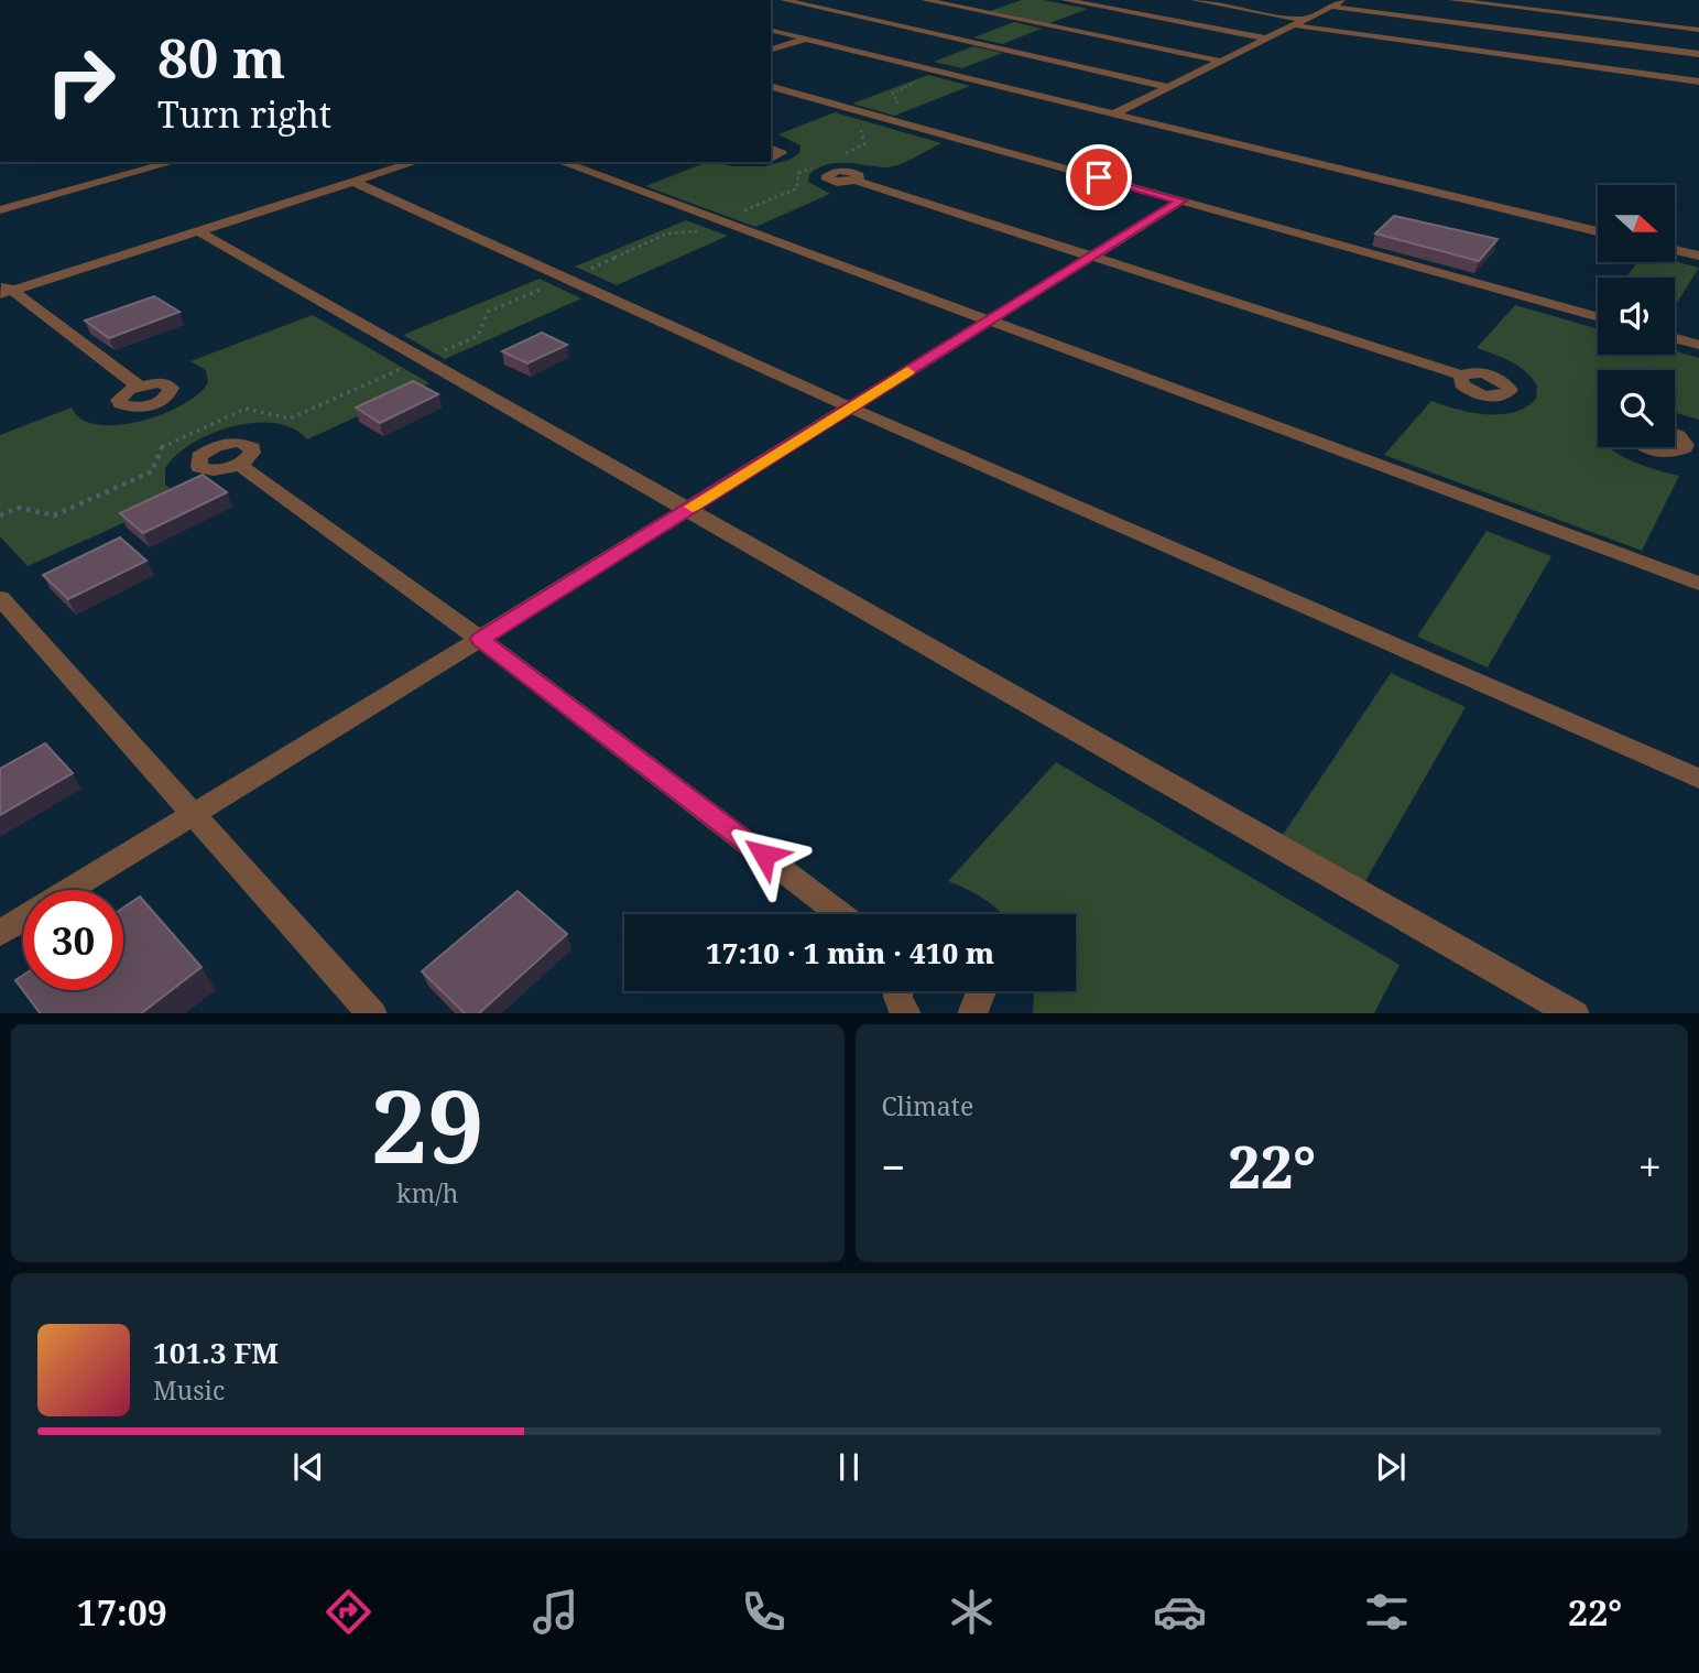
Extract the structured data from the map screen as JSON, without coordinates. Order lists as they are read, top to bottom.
{
  "north": "right",
  "page": {
    "turn": ["80 m", "Turn right"],
    "limit": "30",
    "trip": "17:10 · 1 min · 410 m",
    "tile": [
      ["29", "km/h"],
      "Climate"
    ],
    "heat": ["−", "22°", "+"],
    "song": ["101.3 FM", "Music"],
    "tabs": ["17:09", "22°"]
  }
}
